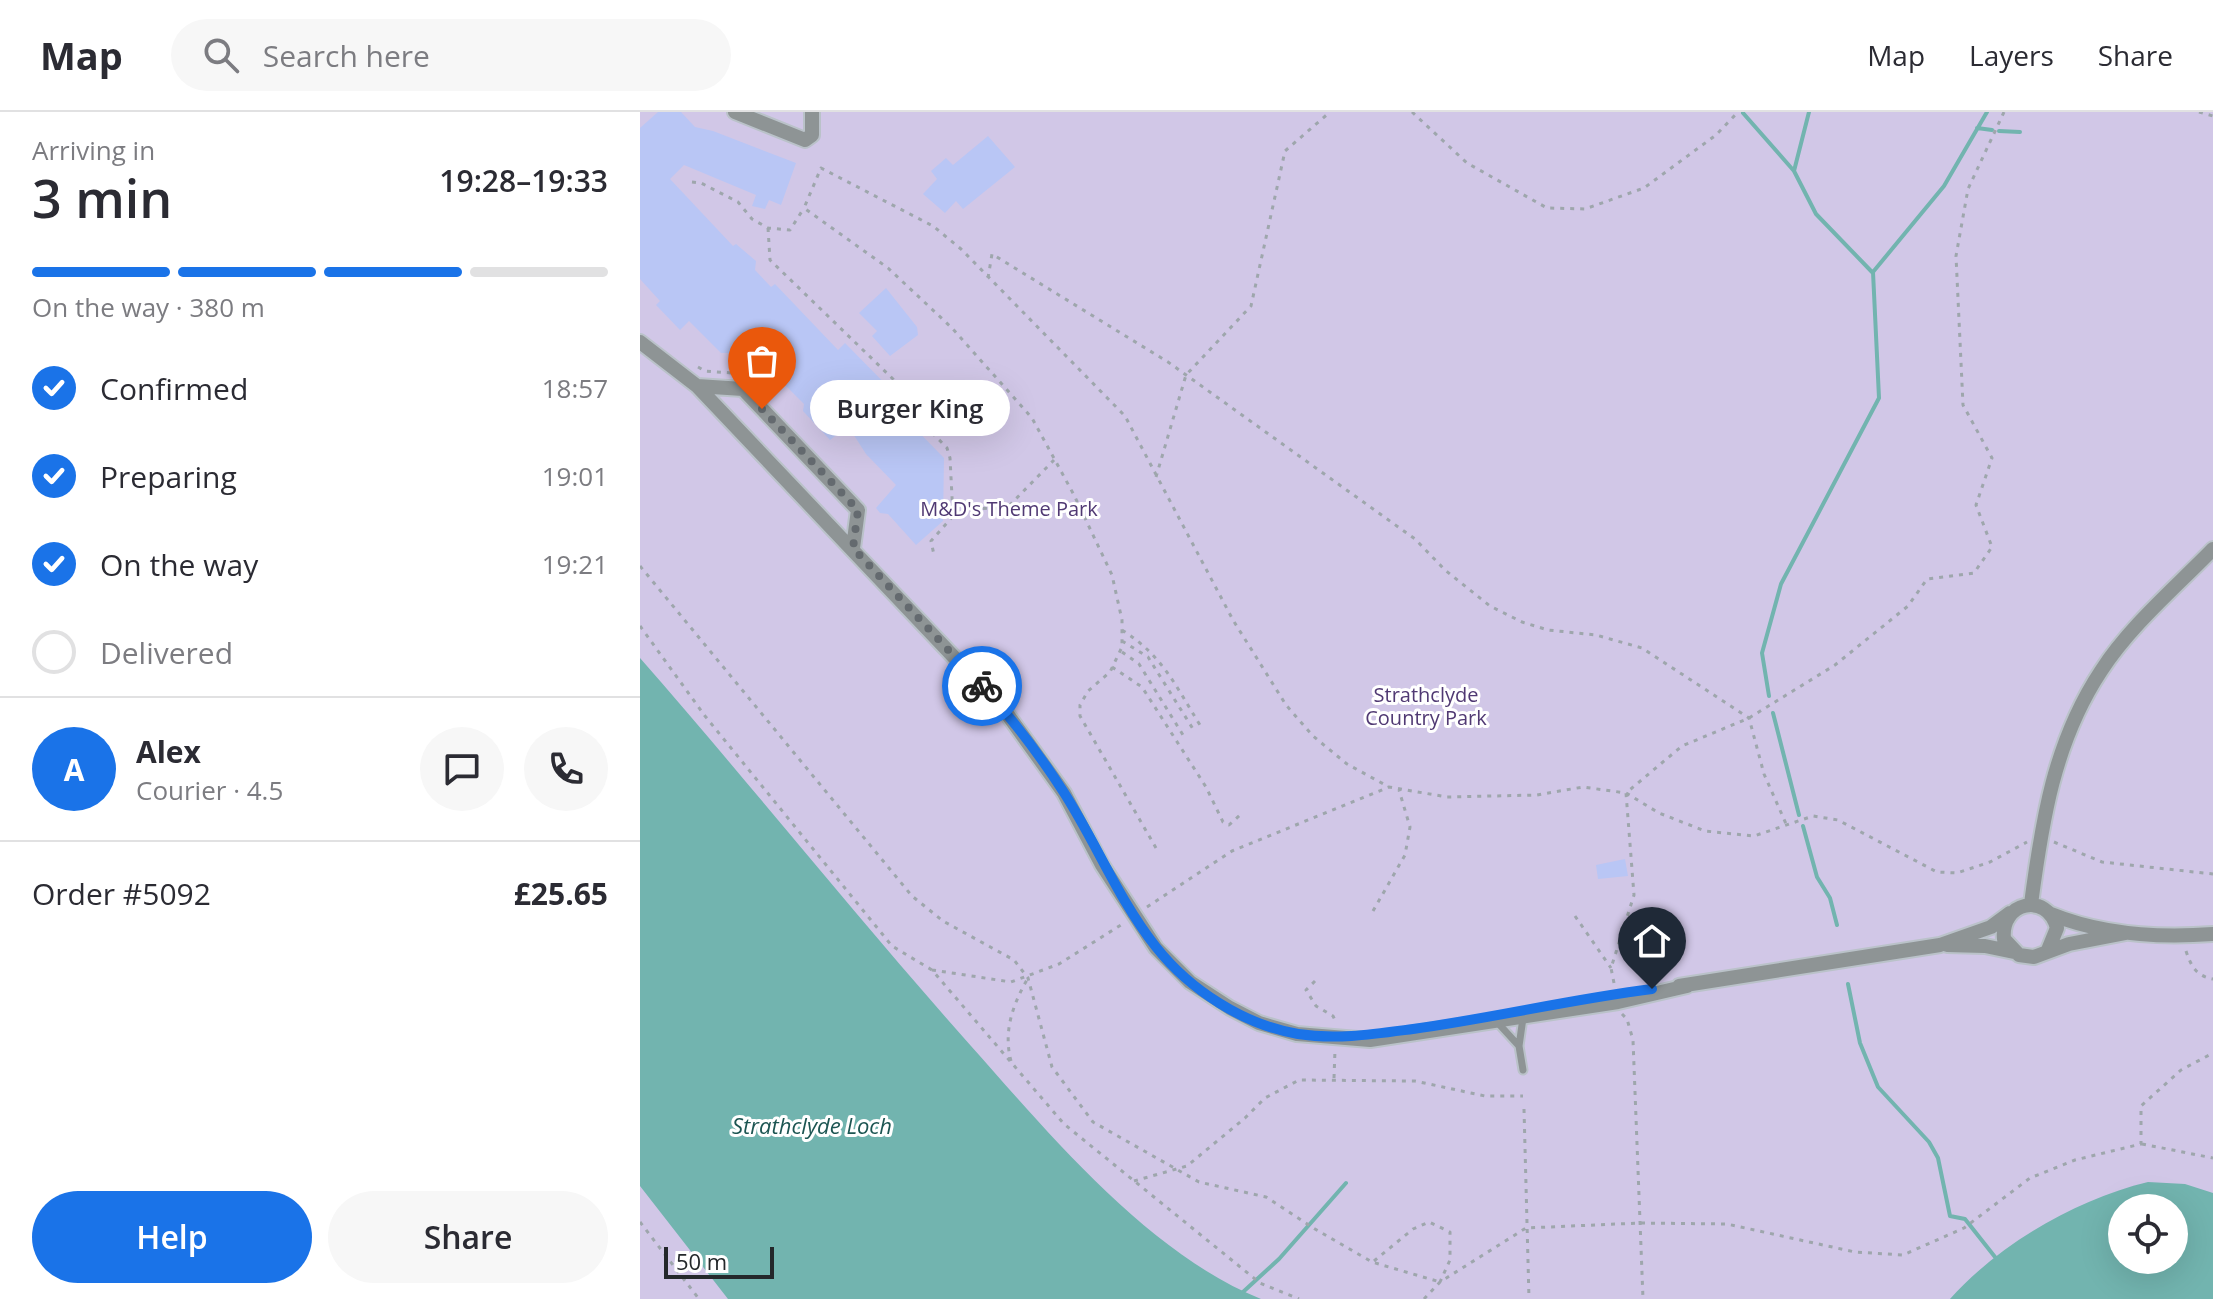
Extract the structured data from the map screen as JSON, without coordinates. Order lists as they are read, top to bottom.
{
  "water": ["Strathclyde Loch"],
  "parks": ["M&D's Theme Park", "Strathclyde Country Park"],
  "places": ["Burger King"],
  "scale_bar": "50 m",
  "page": {
    "header": "Map",
    "search": "Search here",
    "nav": ["Map", "Layers", "Share"],
    "heading": ["3 min", "Arriving in", "19:28–19:33"],
    "panel": [
      "Alex",
      "Courier · 4.5",
      "Order #5092",
      "£25.65"
    ],
    "bar": "On the way · 380 m",
    "list": [
      ["Confirmed", "18:57"],
      ["Preparing", "19:01"],
      ["On the way", "19:21"],
      "Delivered"
    ],
    "bubble": "Burger King",
    "round": "A",
    "buttons": ["Help", "Share"],
    "scale": "50 m"
  }
}
